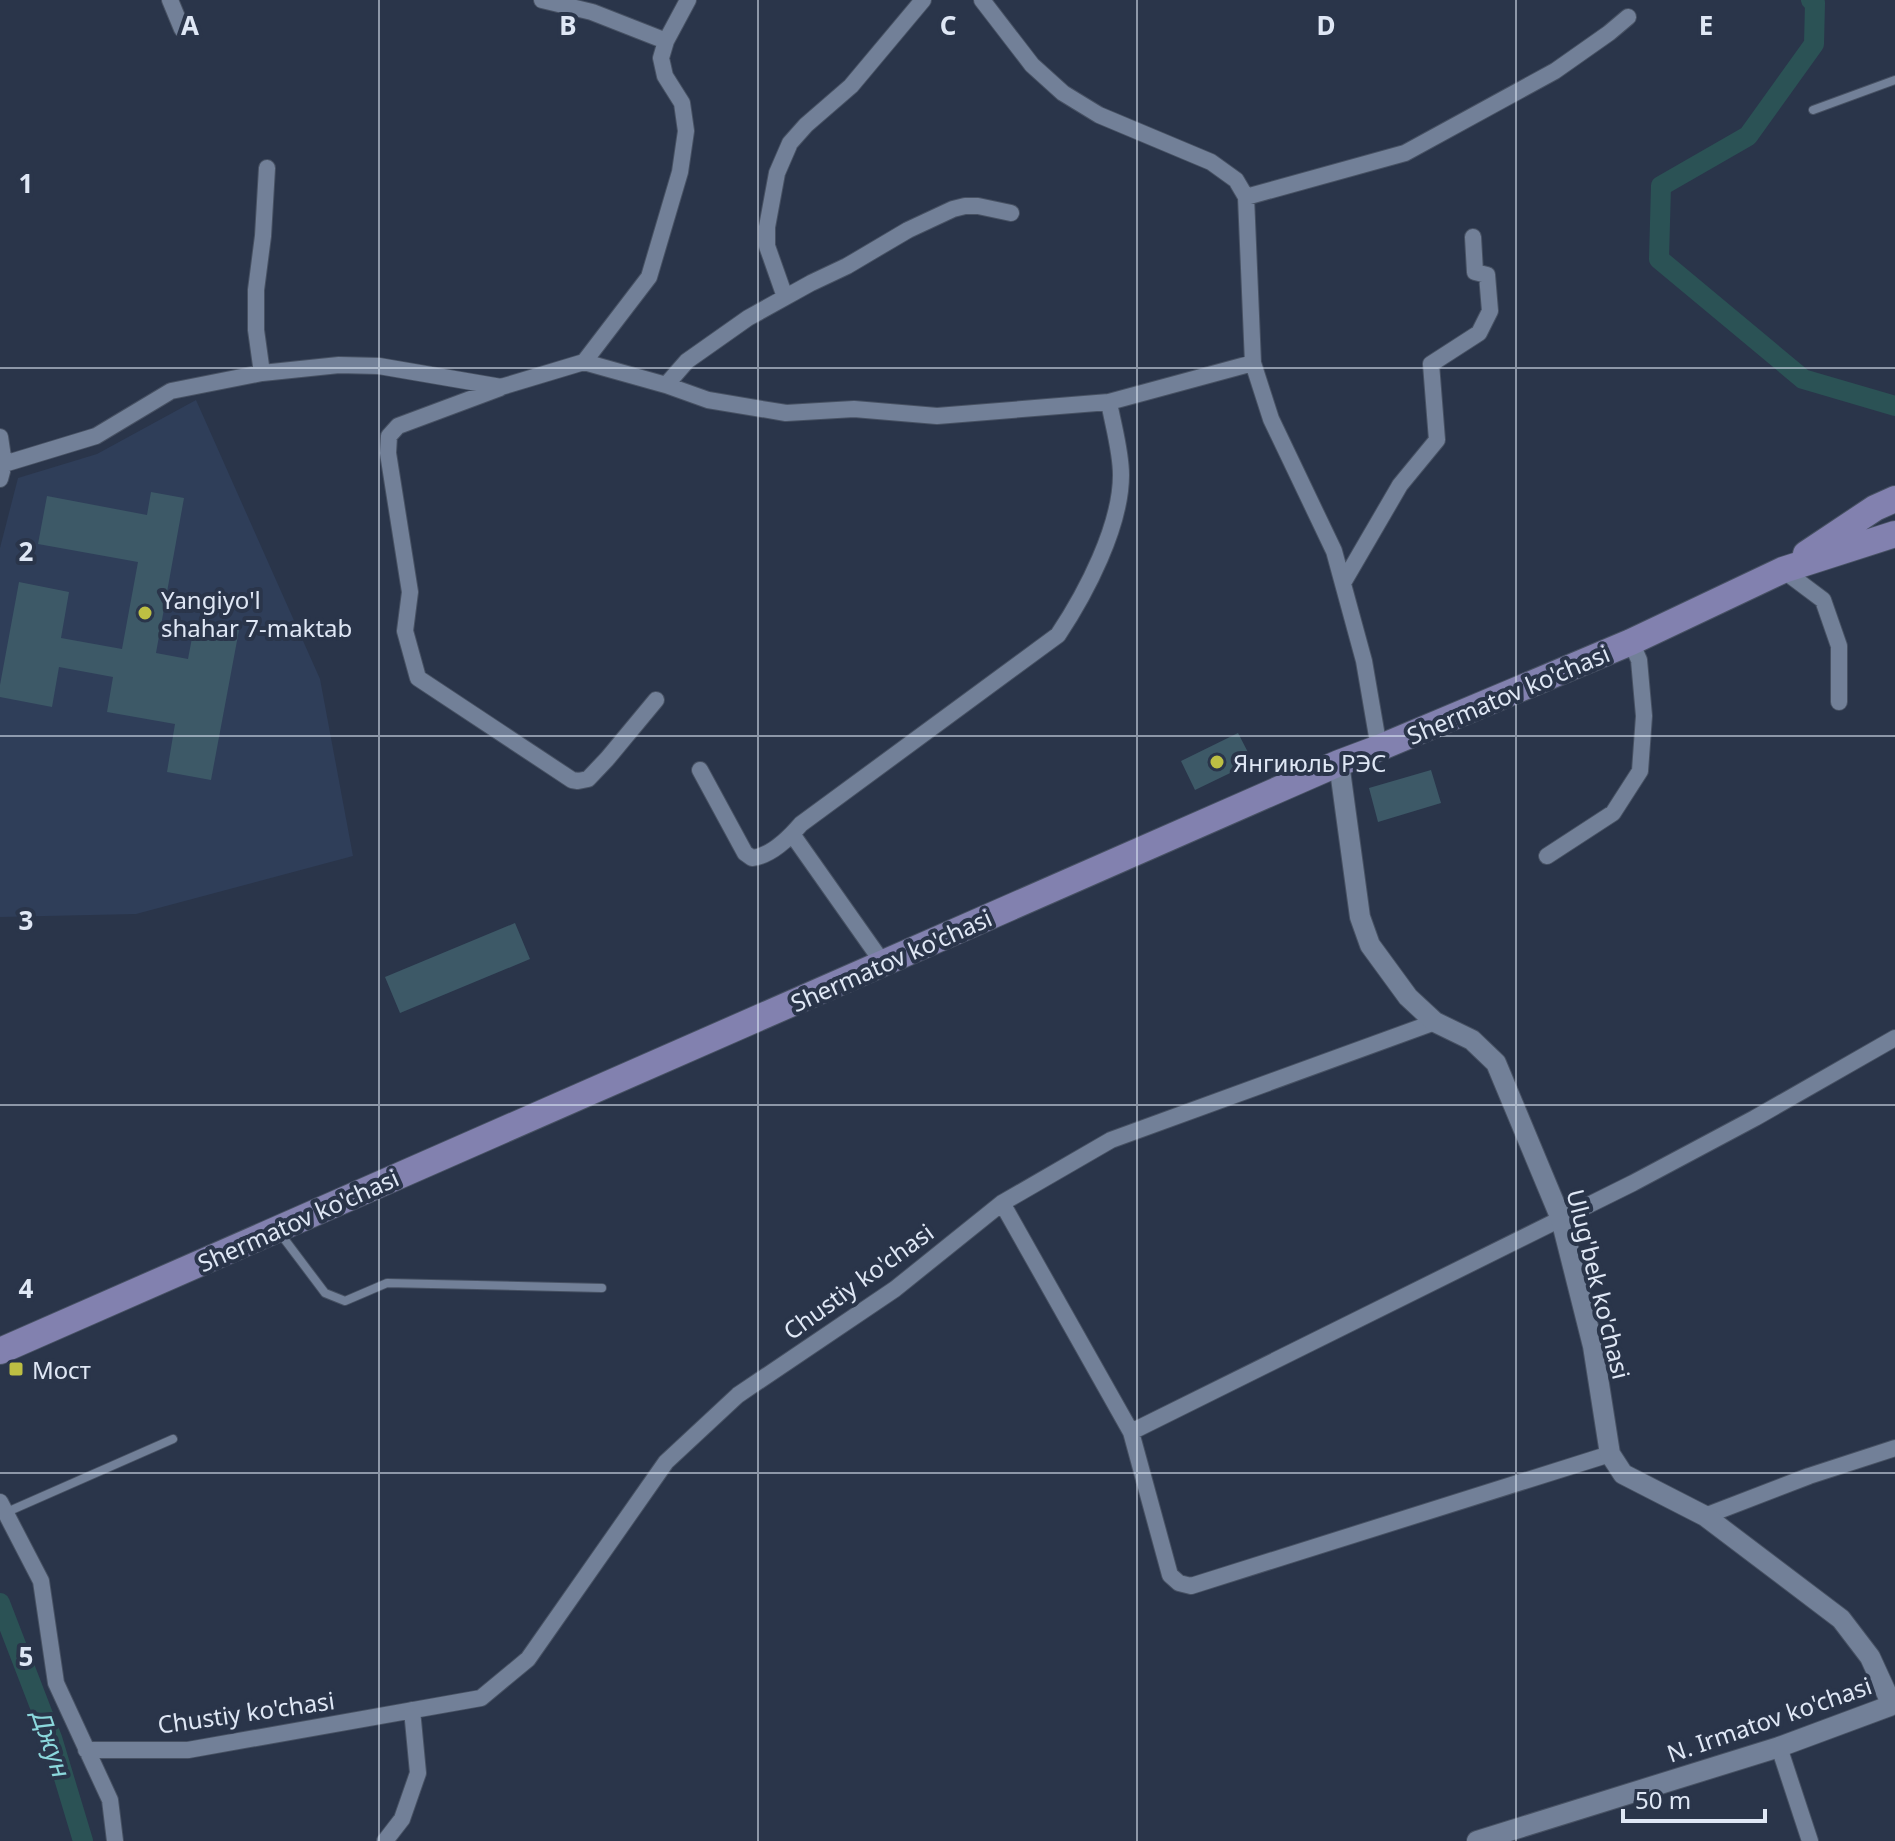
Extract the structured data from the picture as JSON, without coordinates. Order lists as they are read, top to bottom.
{
  "streets": {
    "main road": ["Shermatov ko'chasi"],
    "street": ["Chustiy ko'chasi", "Ulug'bek ko'chasi", "N. Irmatov ko'chasi"]
  },
  "crossings": [
    ["Shermatov ko'chasi", "Ulug'bek ko'chasi"],
    ["Chustiy ko'chasi", "Ulug'bek ko'chasi"]
  ],
  "water": ["Джун"],
  "places": {
    "other": ["Yangiyo'l shahar 7-maktab", "Янгиюль РЭС"],
    "transit": ["Мост"]
  },
  "scale_bar": "50 m",
  "grid": {
    "columns": [
      "A",
      "B",
      "C",
      "D",
      "E"
    ],
    "rows": [
      "1",
      "2",
      "3",
      "4",
      "5"
    ]
  }
}
